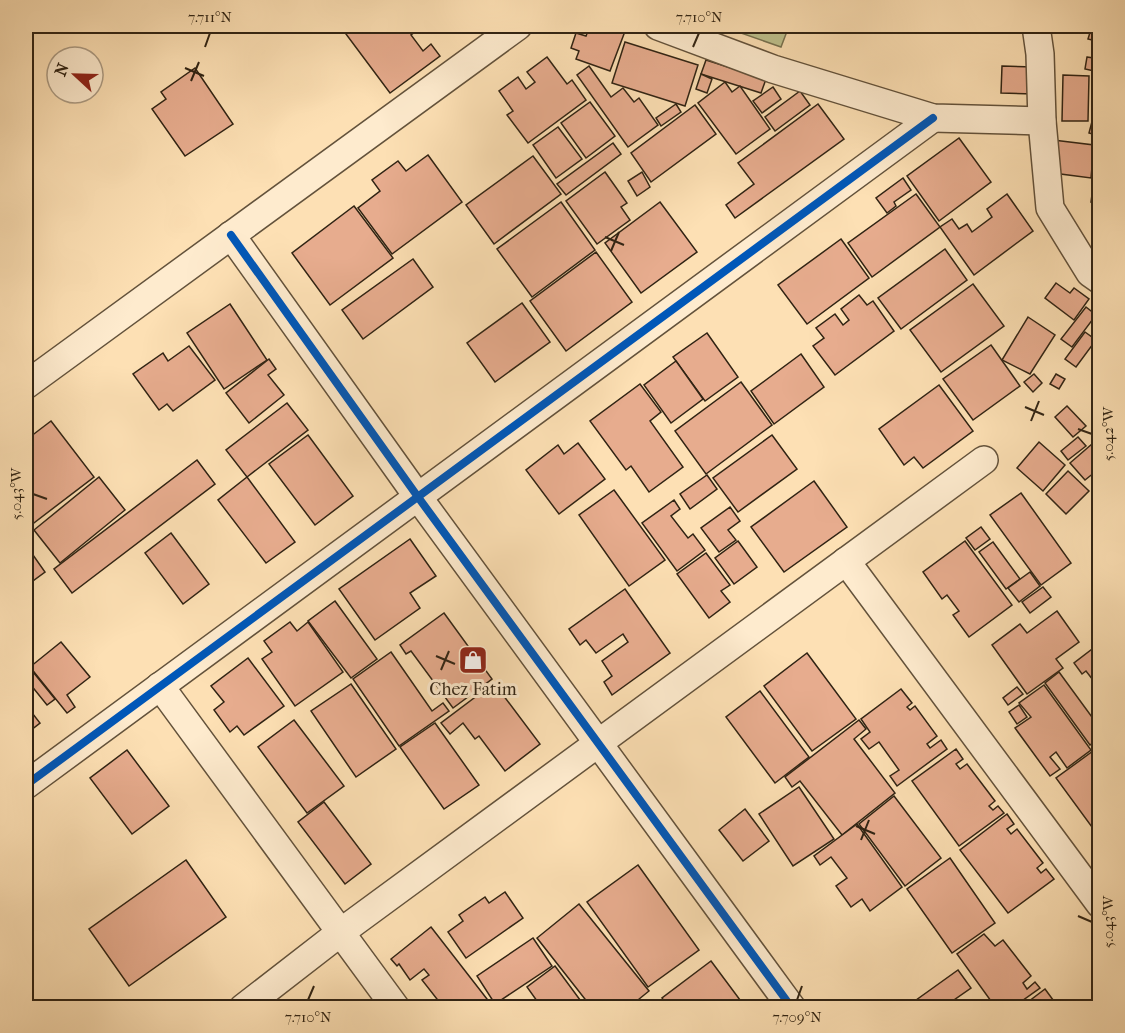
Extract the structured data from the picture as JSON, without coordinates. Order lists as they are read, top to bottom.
{
  "places": {
    "shop": ["Chez Fatim"]
  },
  "north": "left",
  "coordinates": [
    "7.711°N",
    "7.710°N",
    "5.042°W",
    "5.043°W",
    "7.709°N"
  ]
}
